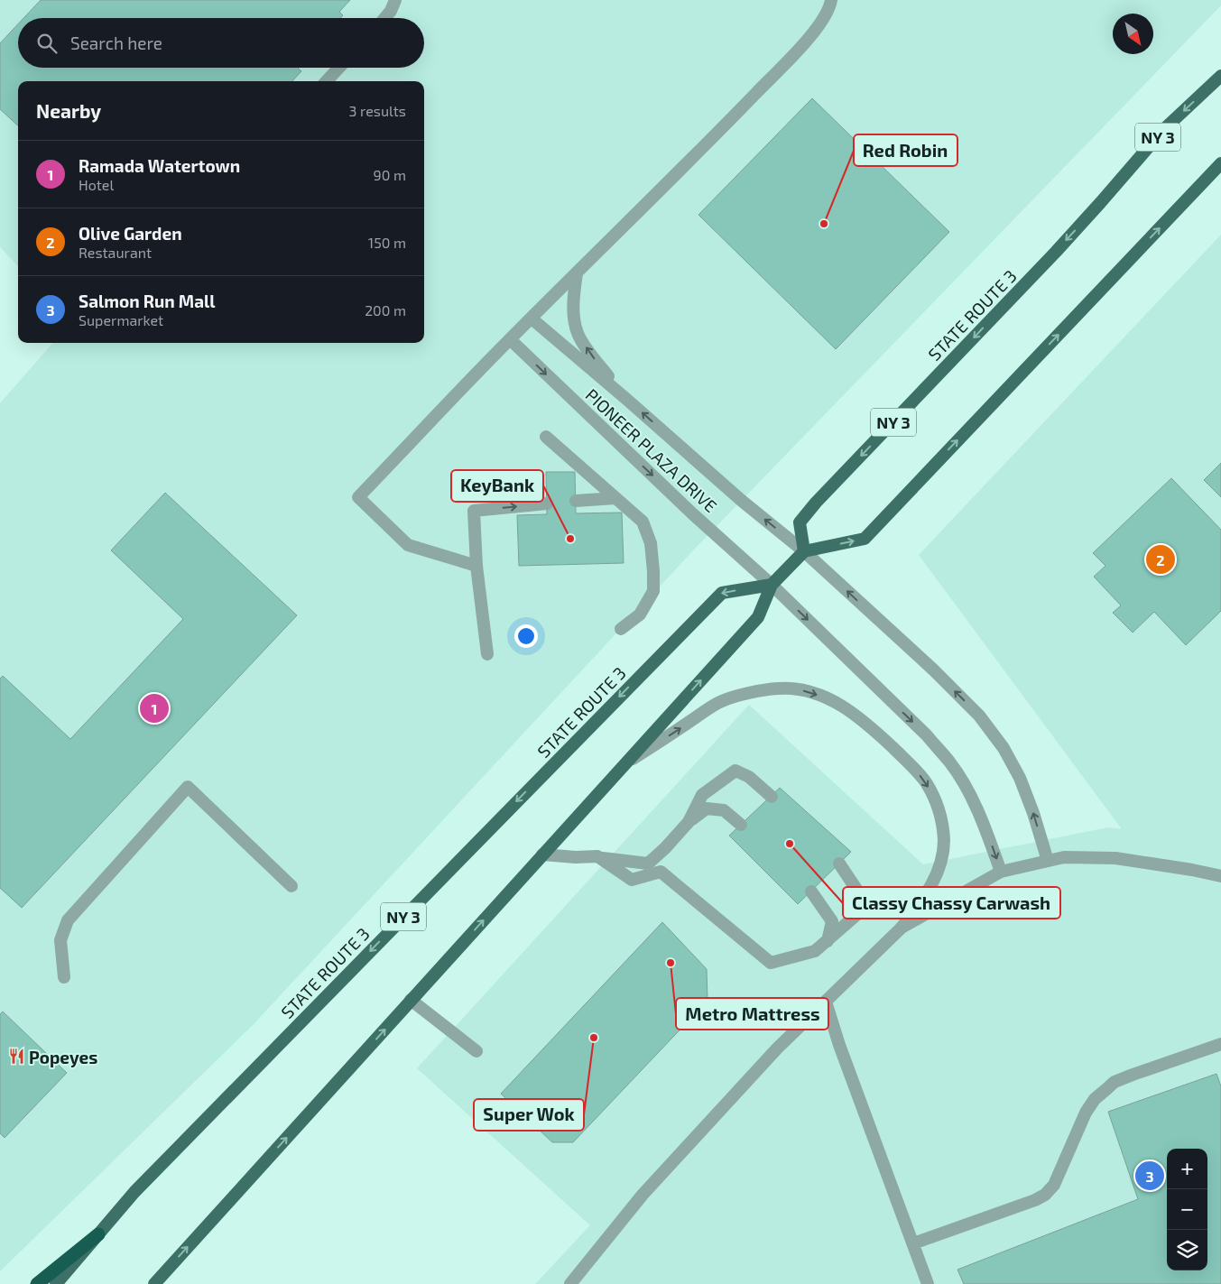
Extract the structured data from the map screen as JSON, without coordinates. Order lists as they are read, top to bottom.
{
  "streets": {
    "main road": ["NY 3", "STATE ROUTE 3"],
    "street": ["PIONEER PLAZA DRIVE"]
  },
  "crossings": [
    ["STATE ROUTE 3", "PIONEER PLAZA DRIVE"]
  ],
  "places": {
    "other": [
      "Red Robin",
      "KeyBank",
      "Classy Chassy Carwash",
      "Metro Mattress",
      "Super Wok"
    ],
    "restaurant": ["Popeyes"]
  },
  "north": "bottom right",
  "page": {
    "search": "Search here",
    "heading": ["Nearby", "3 results"],
    "list": [
      {
        "mark": "1",
        "name": "Ramada Watertown",
        "note": "Hotel",
        "value": "90 m"
      },
      {
        "mark": "2",
        "name": "Olive Garden",
        "note": "Restaurant",
        "value": "150 m"
      },
      {
        "mark": "3",
        "name": "Salmon Run Mall",
        "note": "Supermarket",
        "value": "200 m"
      }
    ],
    "pins": ["2", "1", "3"],
    "map_buttons": ["+", "−"]
  }
}
